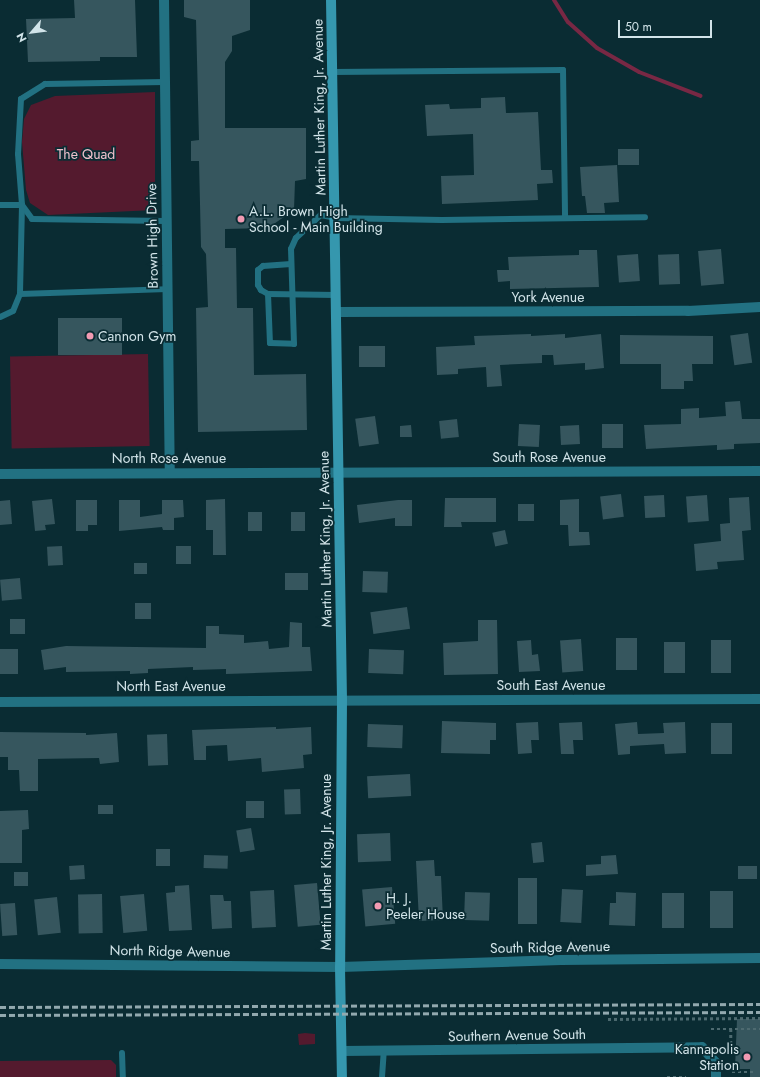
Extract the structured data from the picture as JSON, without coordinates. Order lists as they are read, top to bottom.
{
  "streets": {
    "main road": ["Martin Luther King, Jr. Avenue"],
    "street": [
      "Brown High Drive",
      "York Avenue",
      "South Rose Avenue",
      "North Rose Avenue",
      "South East Avenue",
      "North East Avenue",
      "South Ridge Avenue",
      "North Ridge Avenue",
      "Southern Avenue South"
    ]
  },
  "crossings": [
    ["Martin Luther King, Jr. Avenue", "York Avenue"],
    ["Martin Luther King, Jr. Avenue", "South Rose Avenue"],
    ["Martin Luther King, Jr. Avenue", "North Rose Avenue"],
    ["Martin Luther King, Jr. Avenue", "South East Avenue"],
    ["Martin Luther King, Jr. Avenue", "North East Avenue"],
    ["Martin Luther King, Jr. Avenue", "South Ridge Avenue"],
    ["Martin Luther King, Jr. Avenue", "North Ridge Avenue"],
    ["Martin Luther King, Jr. Avenue", "Southern Avenue South"],
    ["Brown High Drive", "North Rose Avenue"],
    ["South Rose Avenue", "North Rose Avenue"],
    ["South East Avenue", "North East Avenue"],
    ["South Ridge Avenue", "North Ridge Avenue"]
  ],
  "parks": ["The Quad"],
  "places": [
    "A.L. Brown High School - Main Building",
    "Cannon Gym",
    "H. J. Peeler House",
    "Kannapolis Station"
  ],
  "scale_bar": "50 m",
  "north": "bottom left"
}
